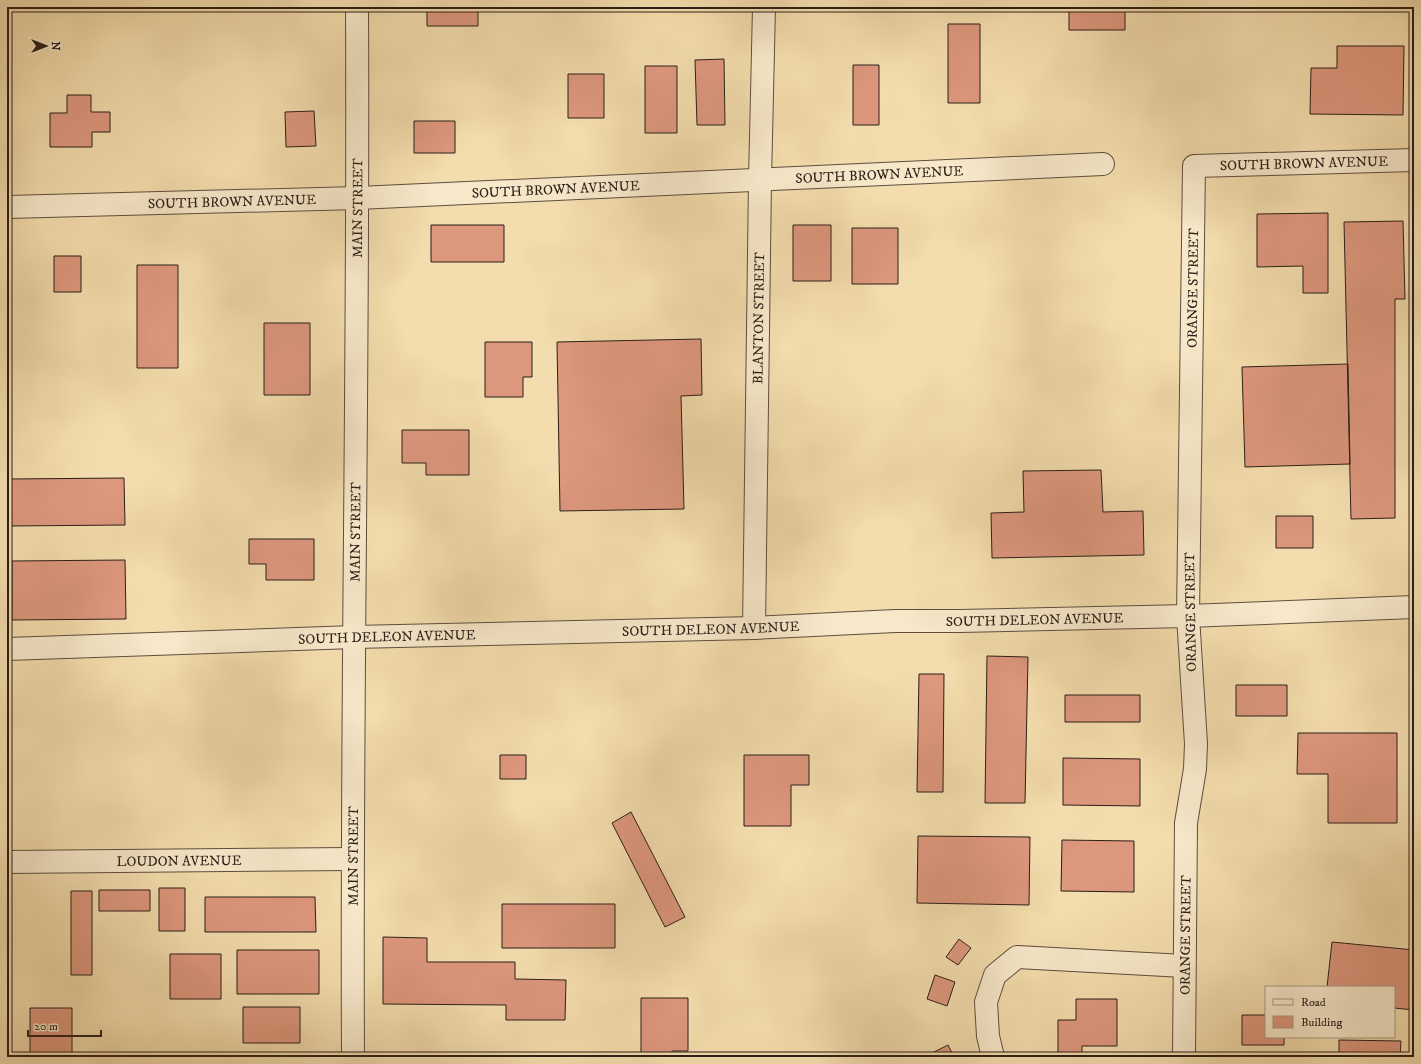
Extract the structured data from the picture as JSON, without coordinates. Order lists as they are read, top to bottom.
{
  "streets": {
    "street": [
      "SOUTH BROWN AVENUE",
      "MAIN STREET",
      "ORANGE STREET",
      "BLANTON STREET",
      "SOUTH DELEON AVENUE",
      "LOUDON AVENUE"
    ]
  },
  "crossings": [
    ["SOUTH BROWN AVENUE", "MAIN STREET"],
    ["SOUTH BROWN AVENUE", "ORANGE STREET"],
    ["SOUTH BROWN AVENUE", "BLANTON STREET"],
    ["MAIN STREET", "SOUTH DELEON AVENUE"],
    ["MAIN STREET", "LOUDON AVENUE"],
    ["ORANGE STREET", "SOUTH DELEON AVENUE"],
    ["BLANTON STREET", "SOUTH DELEON AVENUE"]
  ],
  "legend": ["Road", "Building"],
  "scale_bar": "20 m",
  "north": "right"
}
